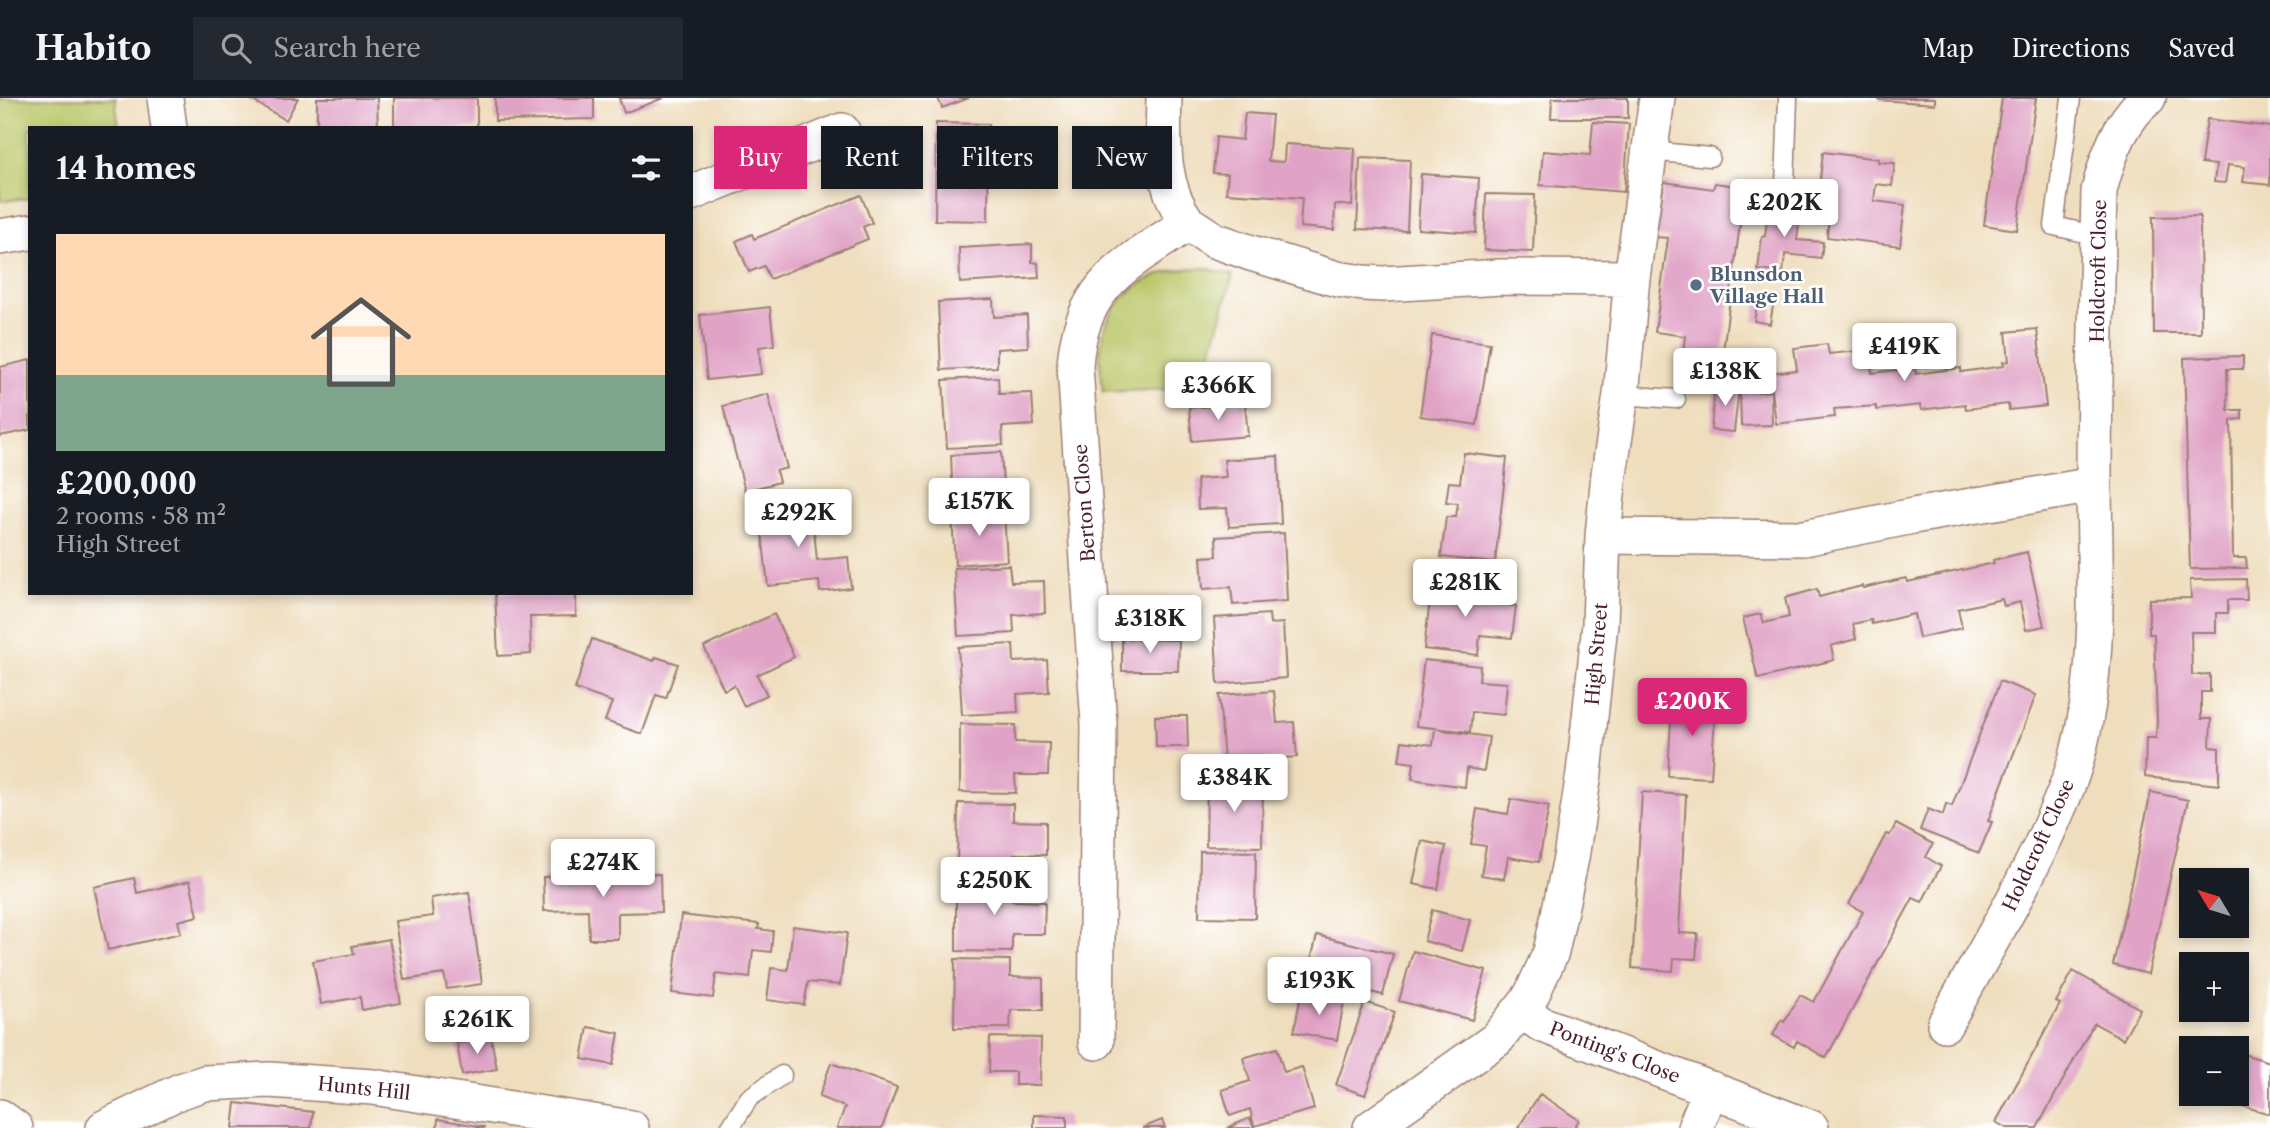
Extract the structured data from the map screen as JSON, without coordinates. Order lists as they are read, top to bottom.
{
  "streets": {
    "street": [
      "Holdcroft Close",
      "Berton Close",
      "High Street",
      "Ponting's Close",
      "Hunts Hill"
    ]
  },
  "crossings": [
    ["High Street", "Ponting's Close"]
  ],
  "places": ["Blunsdon Village Hall"],
  "north": "top left",
  "page": {
    "header": "Habito",
    "search": "Search here",
    "nav": ["Map", "Directions", "Saved"],
    "chip": [
      "Buy",
      "Rent",
      "Filters",
      "New"
    ],
    "heading": "14 homes",
    "price": [
      "£202K",
      "£419K",
      "£138K",
      "£366K",
      "£157K",
      "£292K",
      "£281K",
      "£318K",
      "£200K",
      "£384K",
      "£274K",
      "£250K",
      "£193K",
      "£261K"
    ],
    "list": [
      {
        "name": "£200,000",
        "note": "2 rooms · 58 m² · High Street"
      }
    ],
    "map_buttons": ["+", "−"]
  }
}
